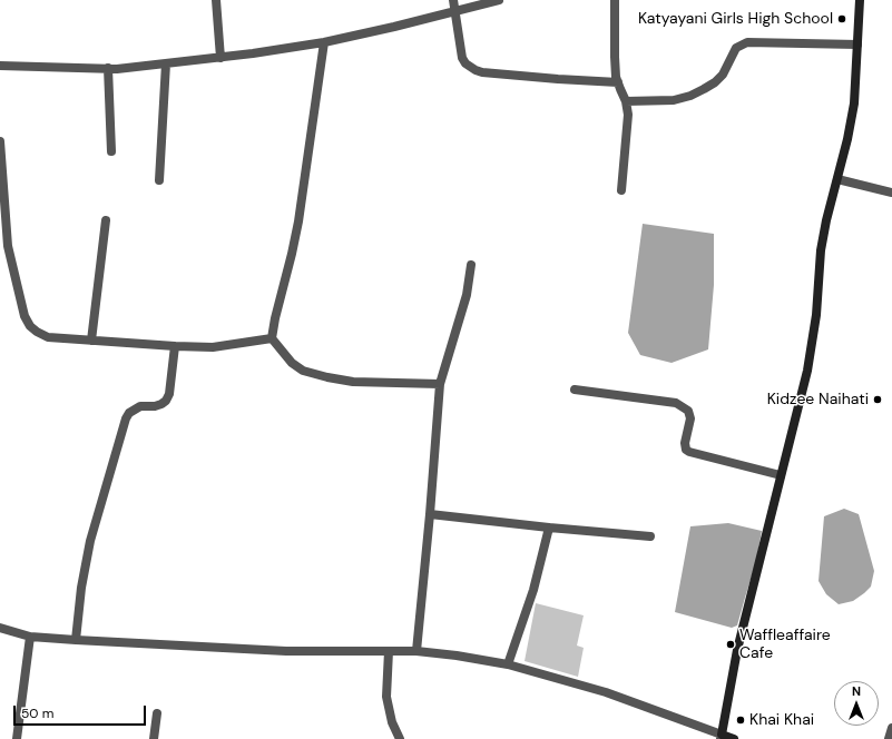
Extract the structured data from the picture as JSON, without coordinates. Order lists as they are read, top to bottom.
{
  "places": [
    "Katyayani Girls High School",
    "Kidzee Naihati",
    "Waffleaffaire Cafe",
    "Khai Khai"
  ],
  "scale_bar": "50 m",
  "north": "top"
}
